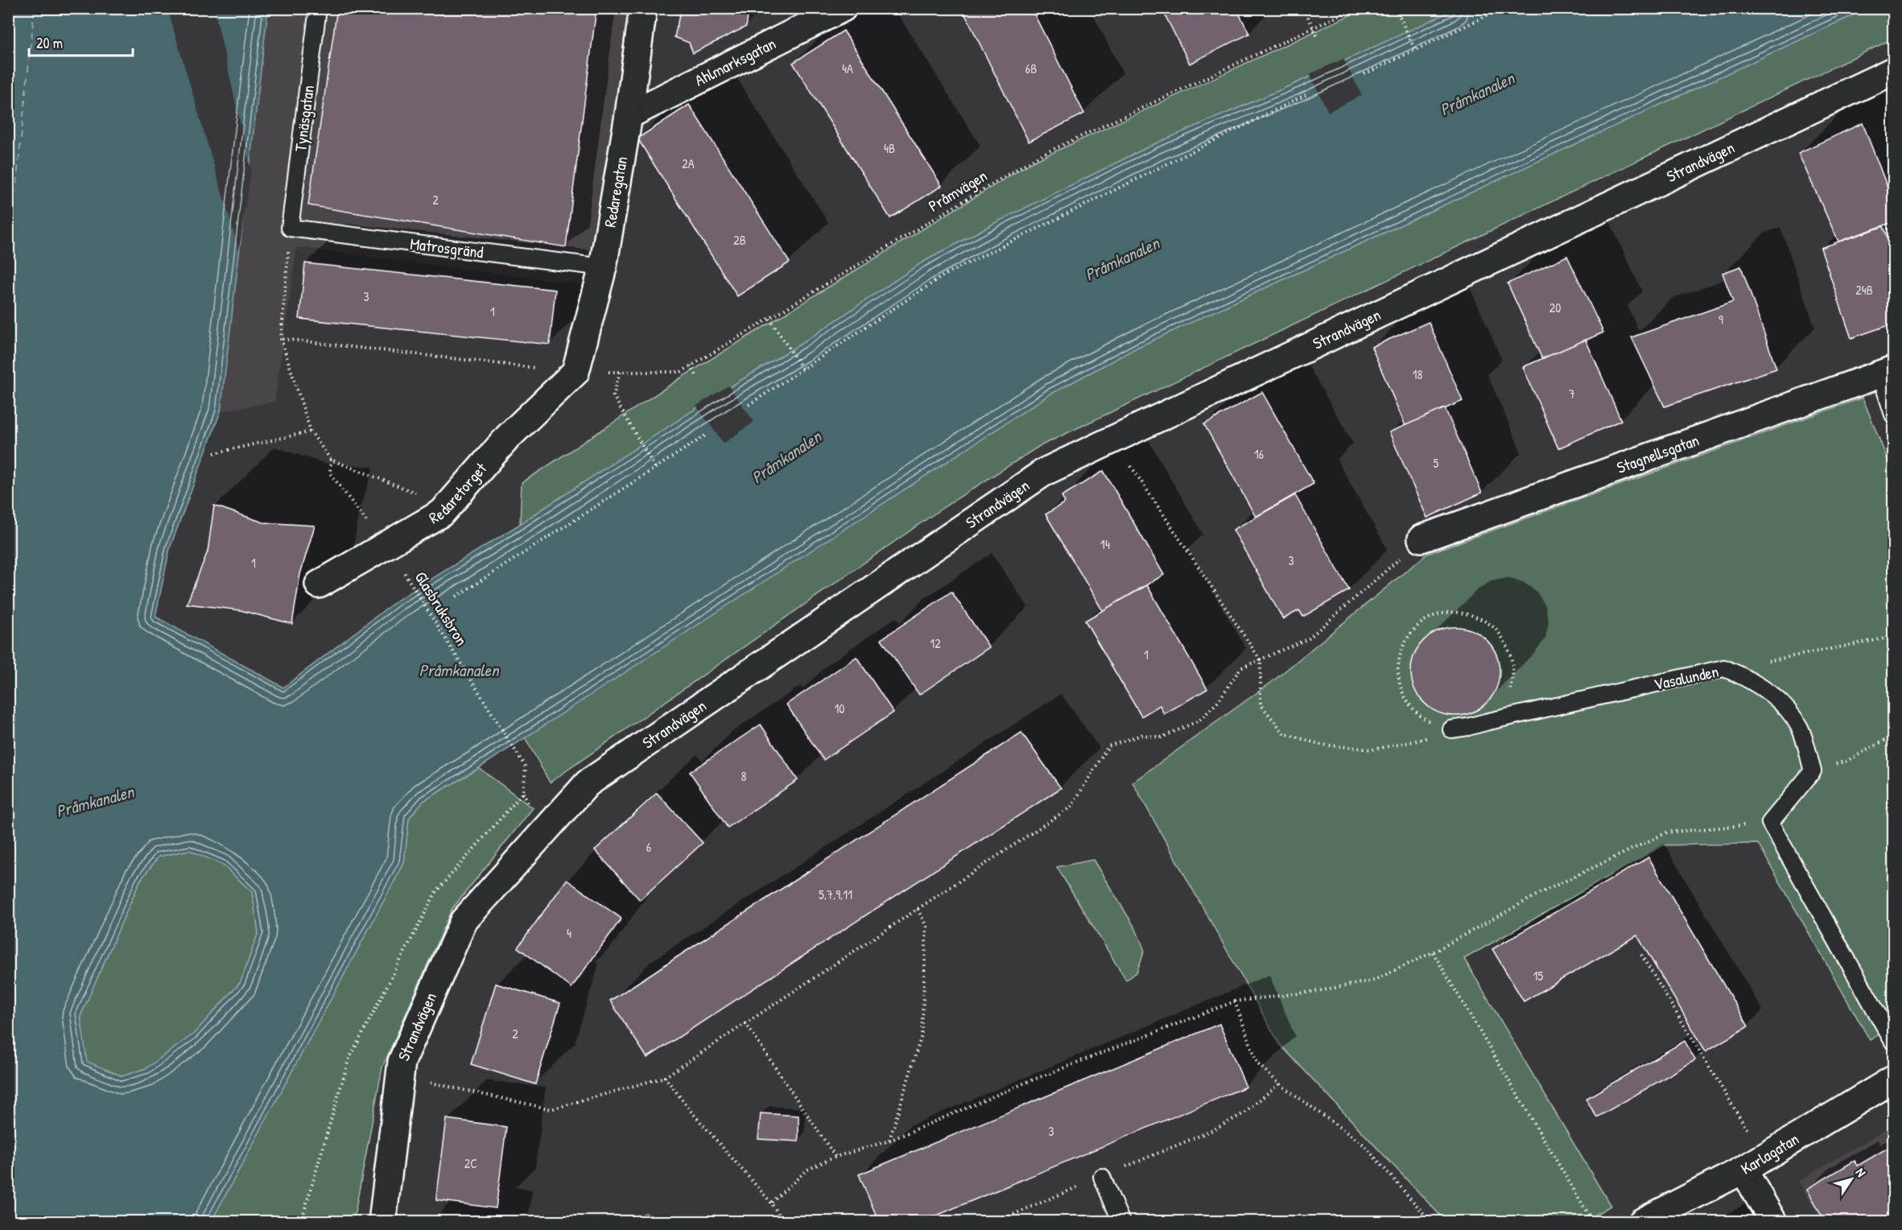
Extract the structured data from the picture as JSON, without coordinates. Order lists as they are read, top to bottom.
{
  "streets": {
    "street": [
      "Ahlmarksgatan",
      "Strandvägen",
      "Redaregatan",
      "Stagnellsgatan",
      "Redaretorget",
      "Karlagatan"
    ],
    "lane": ["Tynäsgatan", "Matrosgränd", "Vasalunden"],
    "path": ["Pråmvägen", "Glasbruksbron"]
  },
  "crossings": [
    ["Ahlmarksgatan", "Redaregatan"],
    ["Tynäsgatan", "Matrosgränd"],
    ["Pråmvägen", "Redaregatan"],
    ["Pråmvägen", "Redaretorget"],
    ["Redaregatan", "Matrosgränd"],
    ["Redaregatan", "Redaretorget"]
  ],
  "water": ["Pråmkanalen"],
  "house_numbers": [
    "4A",
    "6B",
    "4B",
    "2A",
    "2",
    "2B",
    "24B",
    "3",
    "20",
    "1",
    "9",
    "18",
    "7",
    "16",
    "5",
    "14",
    "3",
    "1",
    "12",
    "1",
    "10",
    "8",
    "6",
    "5,7,9,11",
    "4",
    "15",
    "2",
    "3",
    "2C"
  ],
  "scale_bar": "20 m",
  "north": "top right"
}
